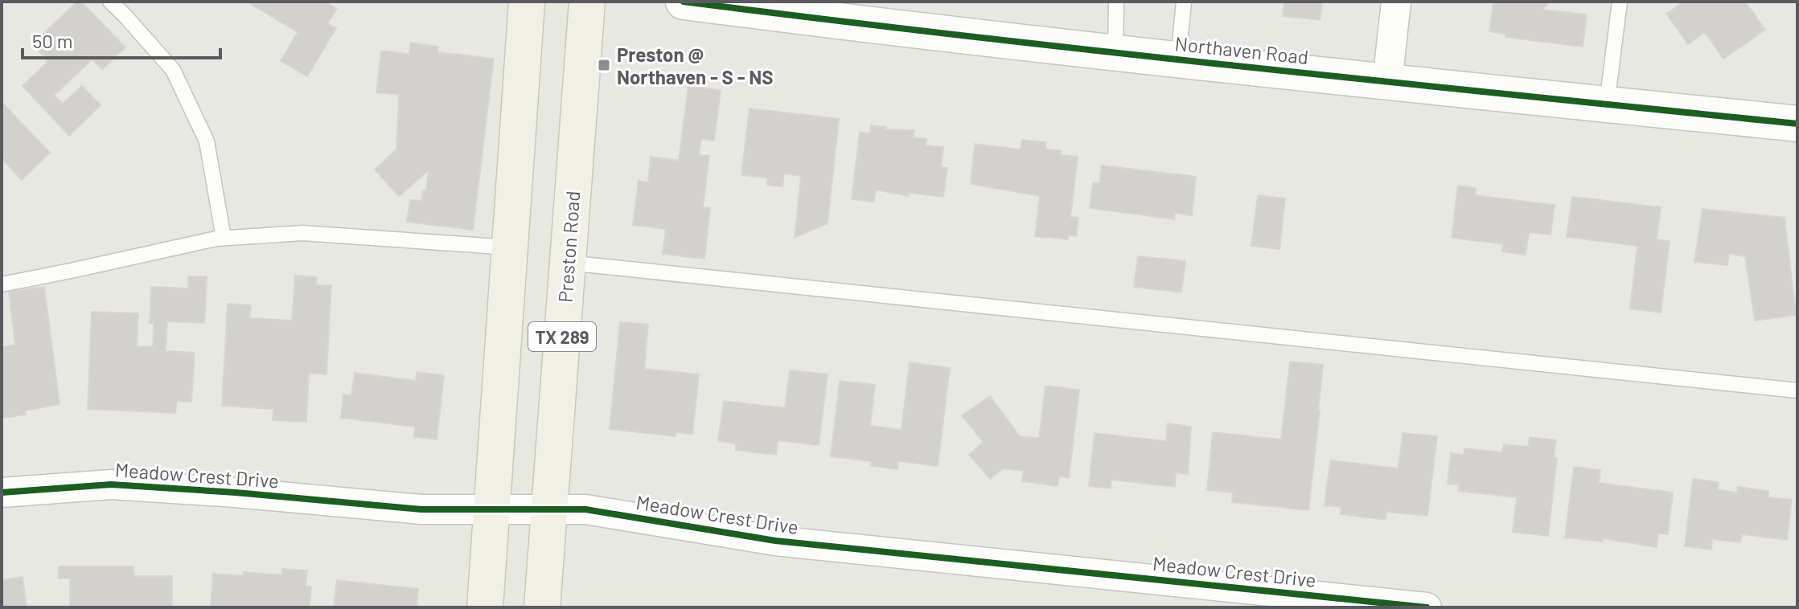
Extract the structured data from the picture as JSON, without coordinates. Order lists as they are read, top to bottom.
{
  "streets": {
    "main road": ["Preston Road", "TX 289"],
    "street": ["Northaven Road", "Meadow Crest Drive"]
  },
  "crossings": [
    ["Preston Road", "Meadow Crest Drive"],
    ["TX 289", "Meadow Crest Drive"]
  ],
  "places": {
    "transit": ["Preston @ Northaven - S - NS"]
  },
  "scale_bar": "50 m"
}
